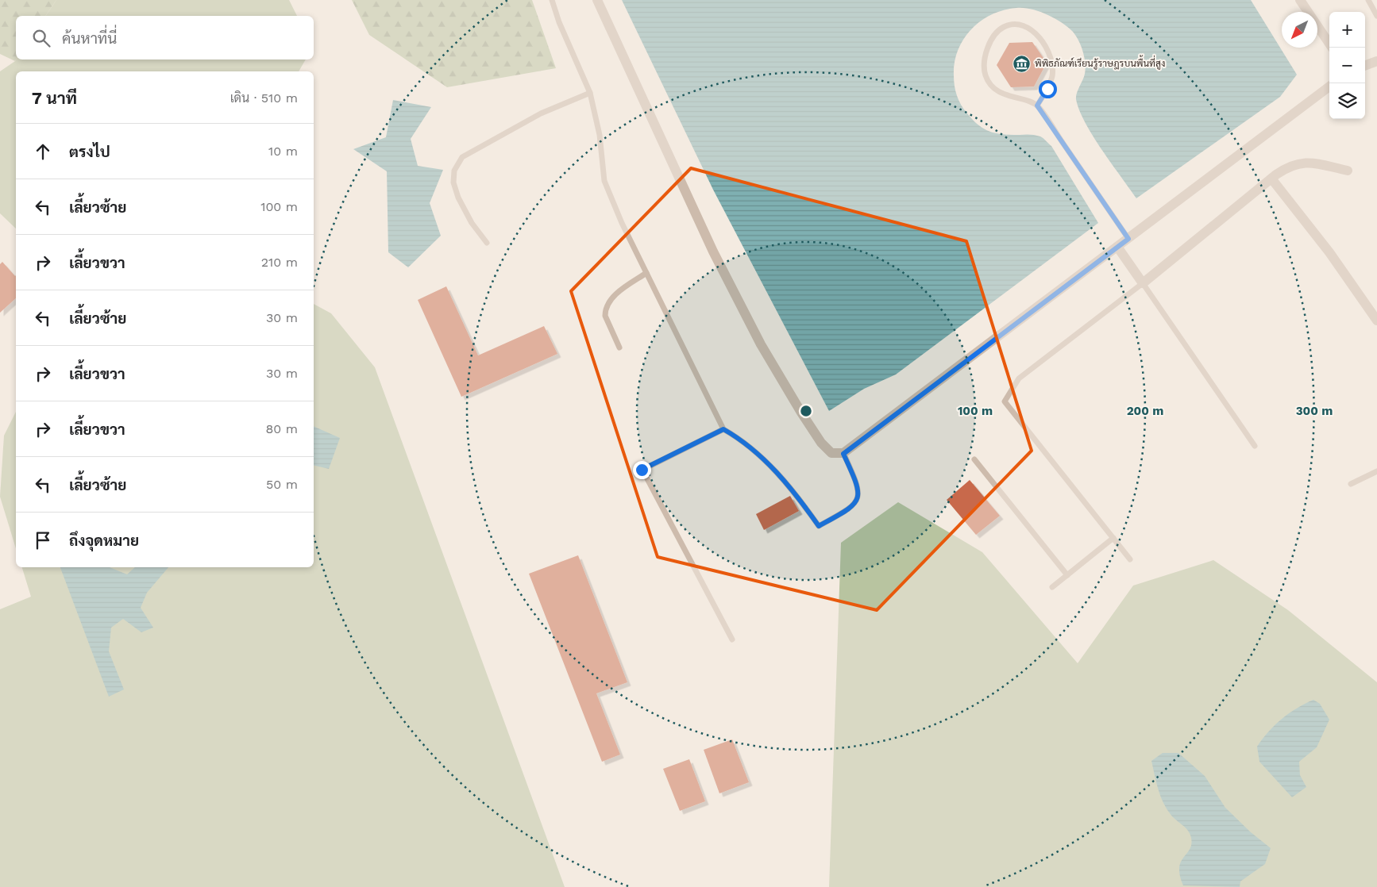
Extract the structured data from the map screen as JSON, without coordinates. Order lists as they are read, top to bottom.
{
  "places": {
    "museum": ["พิพิธภัณฑ์เรียนรู้ราษฎรบนพื้นที่สูง"]
  },
  "north": "bottom left",
  "page": {
    "map_buttons": ["+", "−"],
    "search": "ค้นหาที่นี่",
    "heading": ["7 นาที", "เดิน · 510 m"],
    "list": [
      ["ตรงไป", "10 m"],
      ["เลี้ยวซ้าย", "100 m"],
      ["เลี้ยวขวา", "210 m"],
      ["เลี้ยวซ้าย", "30 m"],
      ["เลี้ยวขวา", "30 m"],
      ["เลี้ยวขวา", "80 m"],
      ["เลี้ยวซ้าย", "50 m"],
      "ถึงจุดหมาย"
    ]
  },
  "rings": ["100 m", "200 m", "300 m"]
}
